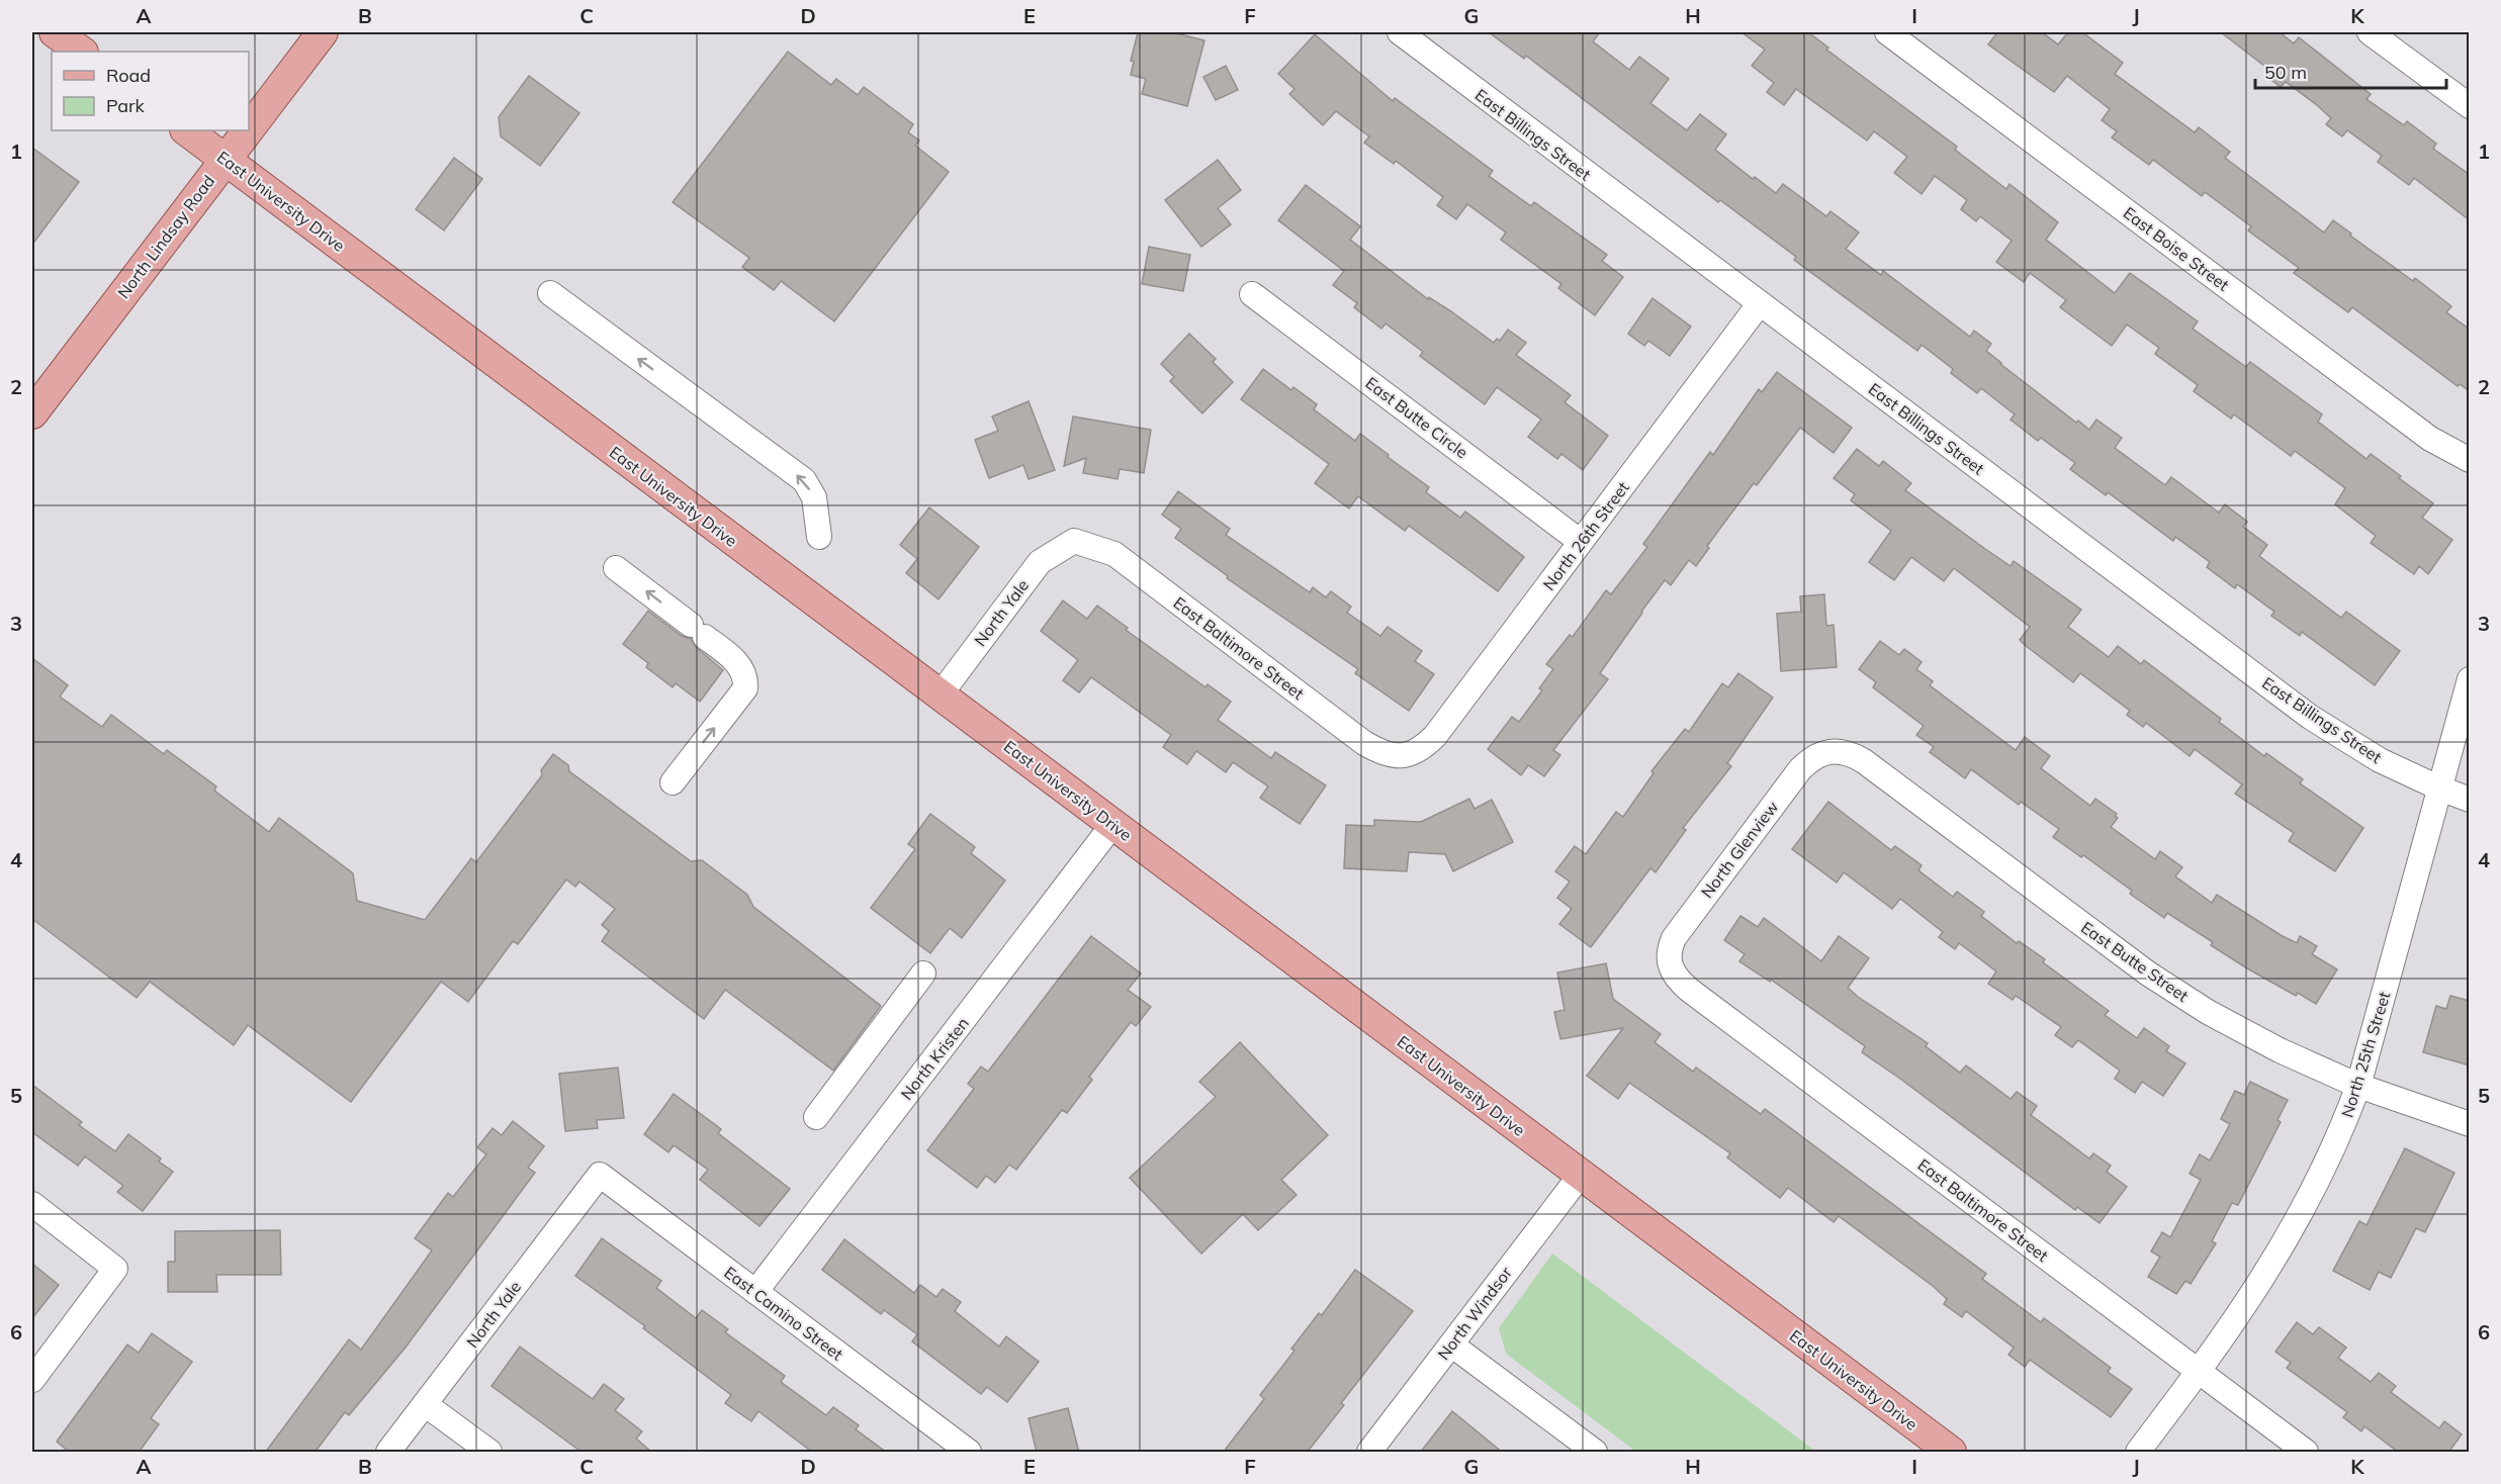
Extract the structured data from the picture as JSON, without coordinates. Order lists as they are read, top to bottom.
{
  "streets": {
    "main road": ["East University Drive", "North Lindsay Road"],
    "street": [
      "East Billings Street",
      "East Boise Street",
      "East Butte Circle",
      "North 26th Street",
      "North Yale",
      "East Baltimore Street",
      "North Glenview",
      "East Butte Street",
      "North 25th Street",
      "North Kristen",
      "East Camino Street",
      "North Windsor"
    ]
  },
  "crossings": [
    ["East Billings Street", "North 26th Street"],
    ["East Billings Street", "North 25th Street"],
    ["East University Drive", "North Lindsay Road"],
    ["East University Drive", "North Yale"],
    ["East University Drive", "North Kristen"],
    ["East University Drive", "North Windsor"],
    ["East Butte Circle", "North 26th Street"],
    ["North 26th Street", "East Baltimore Street"],
    ["North Yale", "East Baltimore Street"],
    ["North Yale", "East Camino Street"],
    ["East Baltimore Street", "North Glenview"],
    ["East Baltimore Street", "North 25th Street"],
    ["North Glenview", "East Butte Street"],
    ["East Butte Street", "North 25th Street"],
    ["North Kristen", "East Camino Street"]
  ],
  "legend": ["Road", "Park"],
  "scale_bar": "50 m",
  "grid": {
    "columns": [
      "A",
      "B",
      "C",
      "D",
      "E",
      "F",
      "G",
      "H",
      "I",
      "J",
      "K"
    ],
    "rows": [
      "1",
      "2",
      "3",
      "4",
      "5",
      "6"
    ]
  }
}
